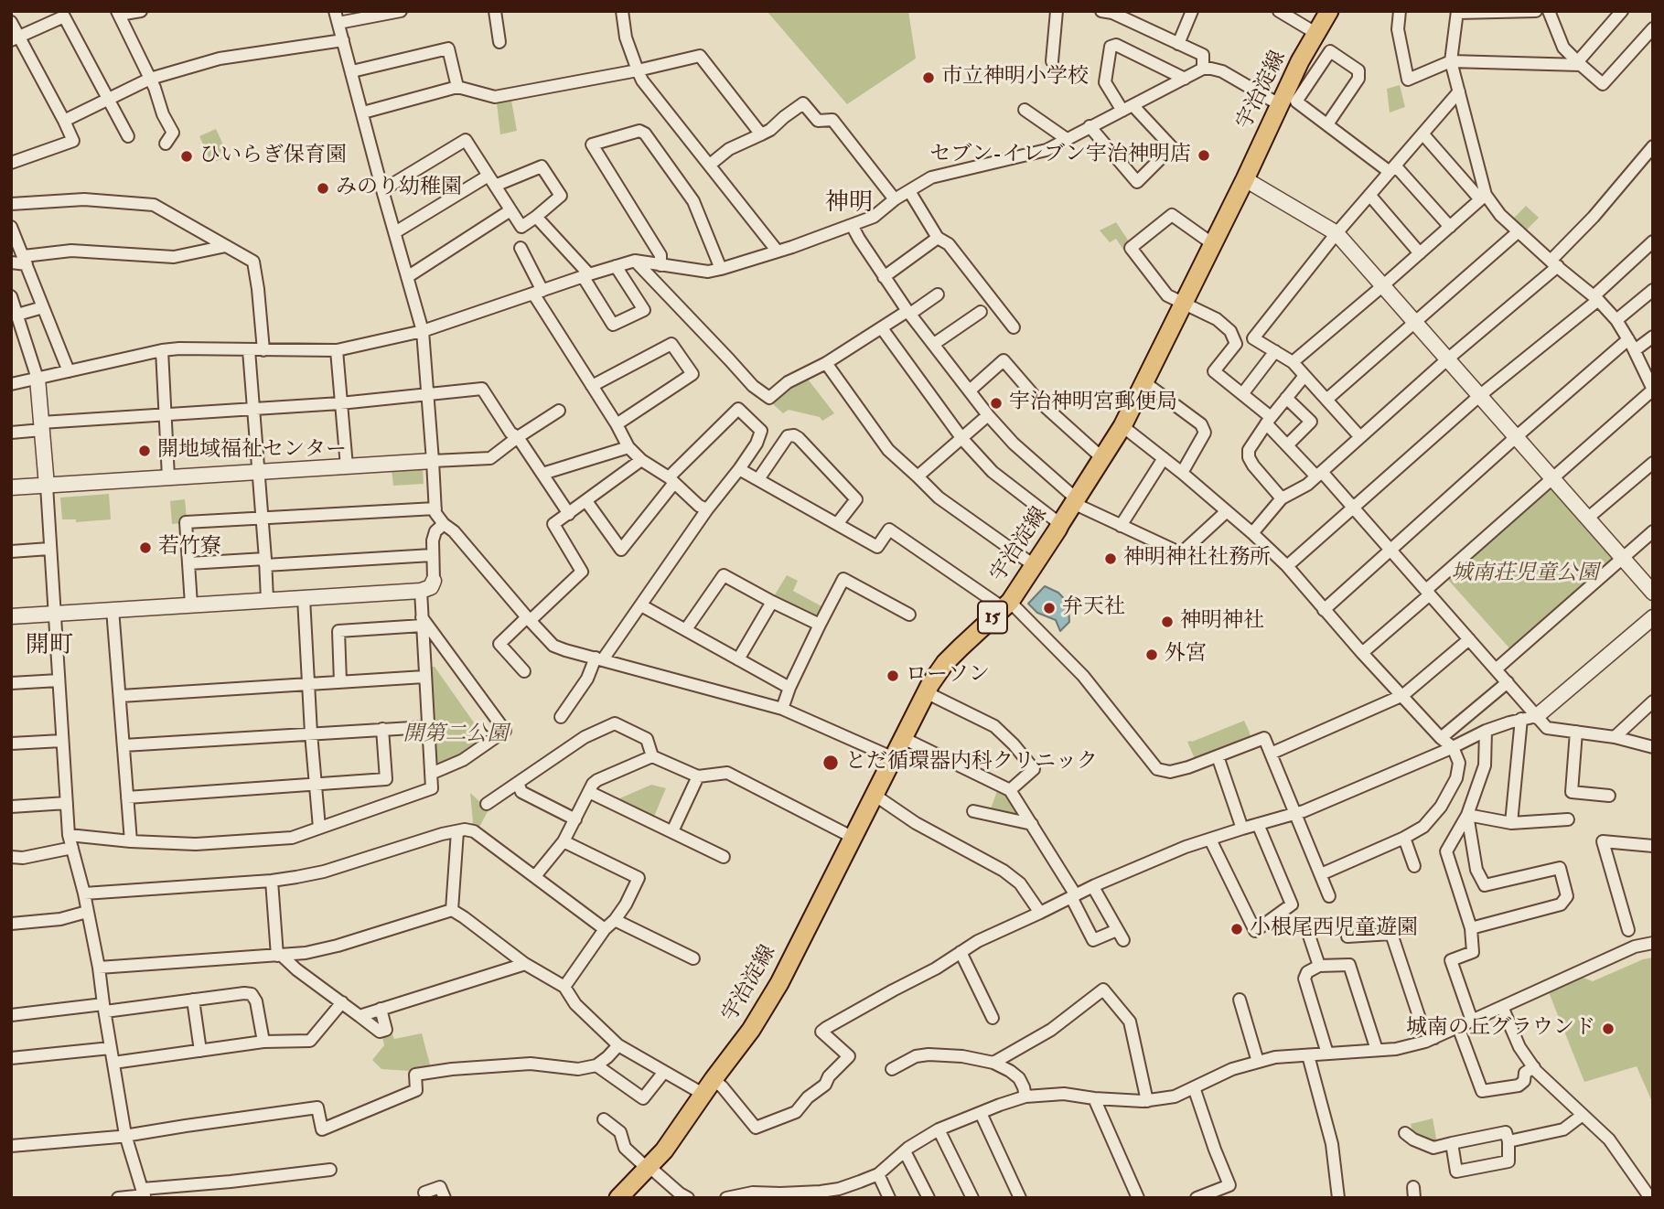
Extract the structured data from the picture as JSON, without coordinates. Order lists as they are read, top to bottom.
{
  "streets": {
    "main road": ["宇治淀線", "15"]
  },
  "districts": ["神明", "開町"],
  "parks": ["城南荘児童公園", "開第二公園"],
  "places": [
    "市立神明小学校",
    "セブン-イレブン宇治神明店",
    "ひいらぎ保育園",
    "みのり幼稚園",
    "宇治神明宮郵便局",
    "開地域福祉センター",
    "若竹寮",
    "神明神社社務所",
    "弁天社",
    "神明神社",
    "外宮",
    "ローソン",
    "とだ循環器内科クリニック",
    "小根尾西児童遊園",
    "城南の丘グラウンド"
  ]
}
